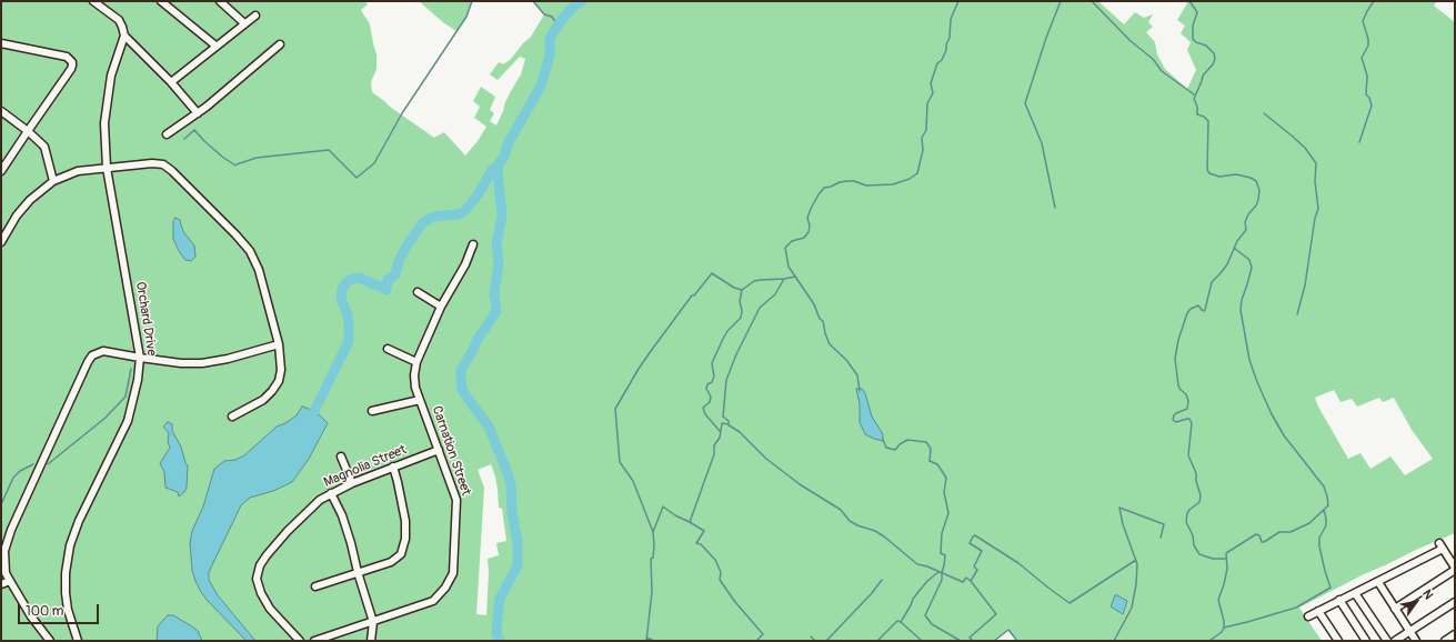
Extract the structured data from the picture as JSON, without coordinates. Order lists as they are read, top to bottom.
{
  "streets": {
    "street": ["Orchard Drive", "Carnation Street", "Magnolia Street"]
  },
  "crossings": [
    ["Carnation Street", "Magnolia Street"]
  ],
  "scale_bar": "100 m",
  "north": "top right"
}
